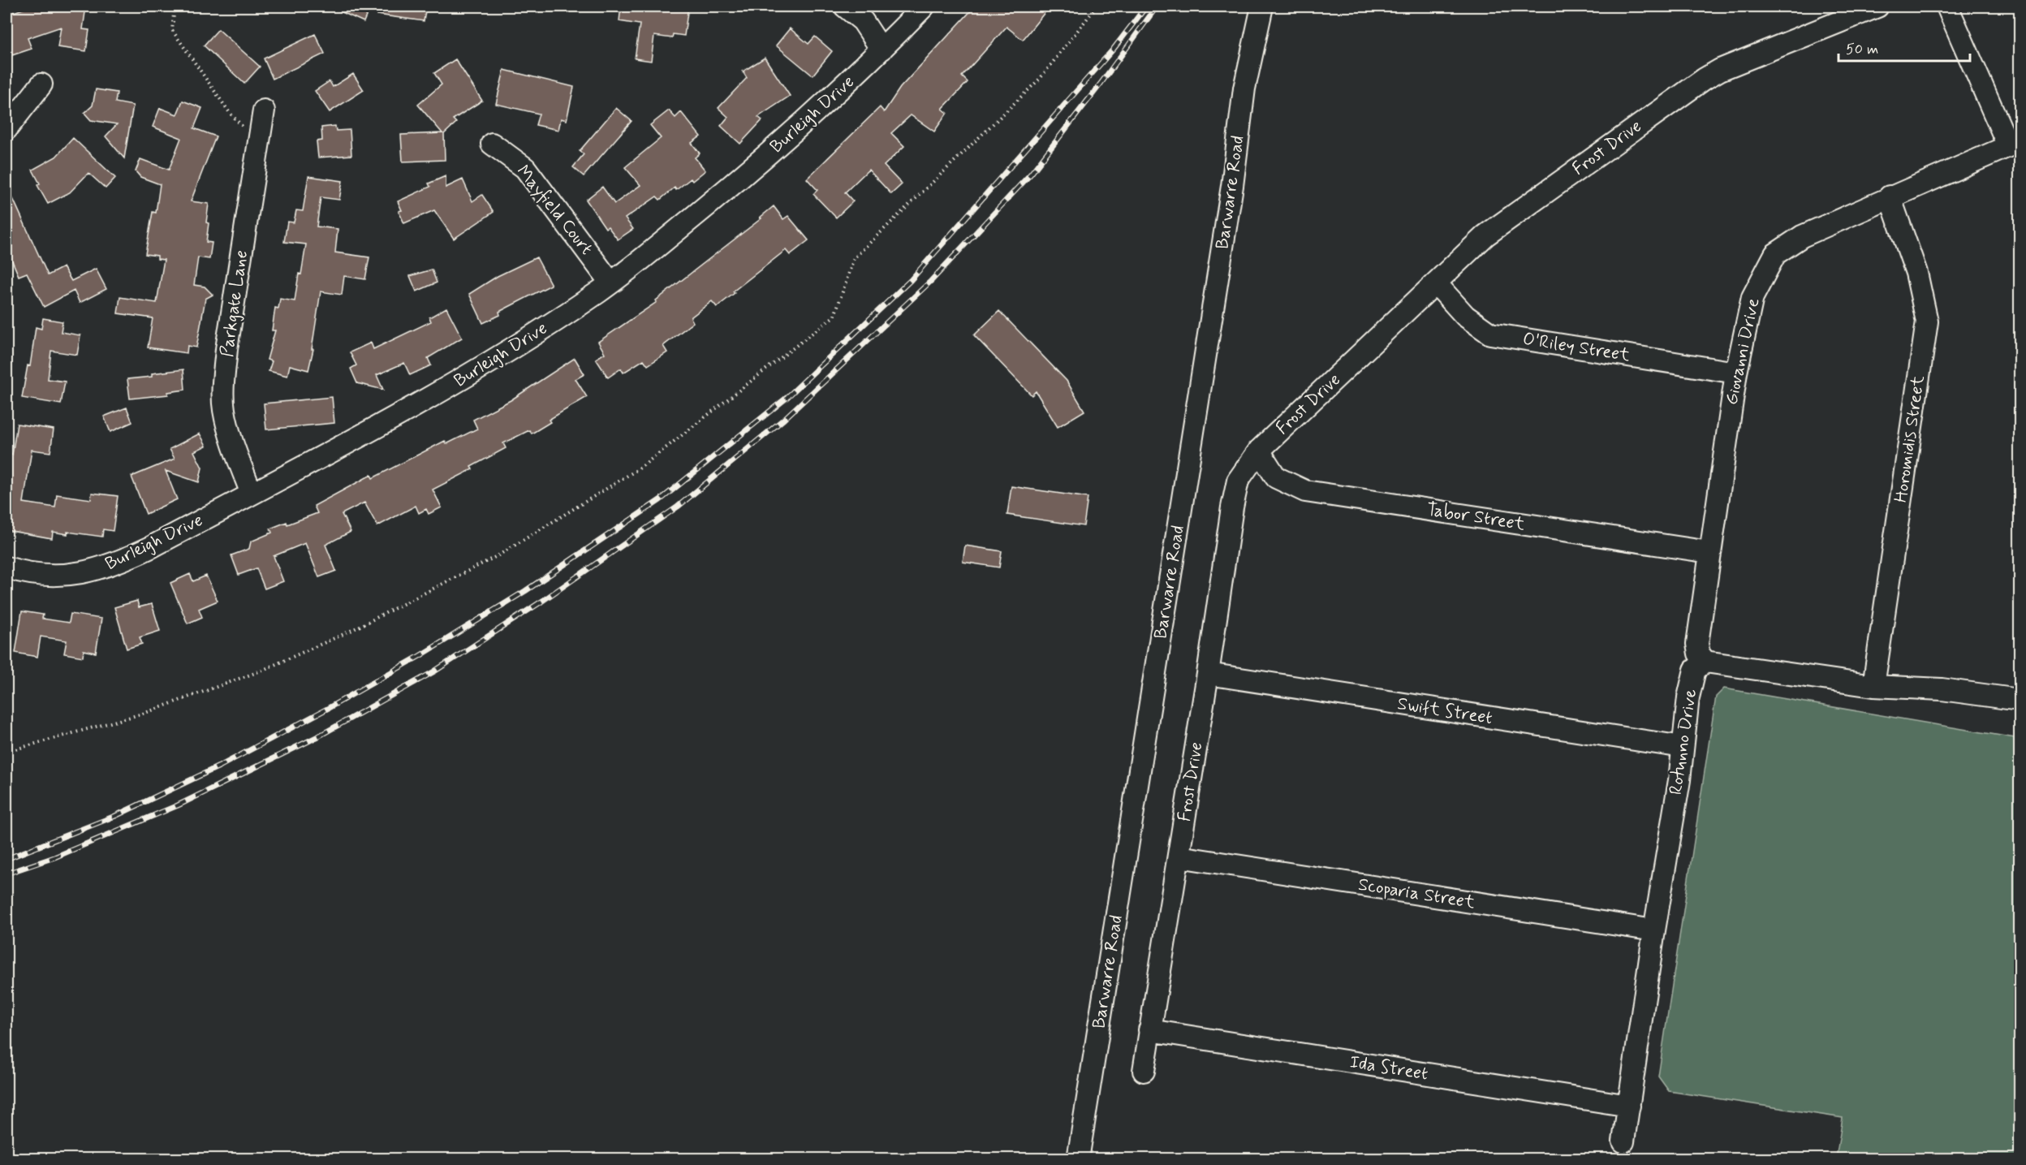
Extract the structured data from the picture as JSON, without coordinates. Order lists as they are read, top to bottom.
{
  "streets": {
    "street": [
      "Burleigh Drive",
      "Frost Drive",
      "Barwarre Road",
      "Mayfield Court",
      "Parkgate Lane",
      "O'Riley Street",
      "Giovanni Drive",
      "Horomidis Street",
      "Tabor Street",
      "Swift Street",
      "Rotunno Drive",
      "Scoparia Street",
      "Ida Street"
    ]
  },
  "crossings": [
    ["Burleigh Drive", "Mayfield Court"],
    ["Burleigh Drive", "Parkgate Lane"],
    ["Frost Drive", "O'Riley Street"],
    ["Frost Drive", "Tabor Street"],
    ["Frost Drive", "Swift Street"],
    ["Frost Drive", "Scoparia Street"],
    ["Frost Drive", "Ida Street"],
    ["O'Riley Street", "Giovanni Drive"],
    ["Giovanni Drive", "Horomidis Street"],
    ["Giovanni Drive", "Tabor Street"],
    ["Giovanni Drive", "Rotunno Drive"],
    ["Swift Street", "Rotunno Drive"],
    ["Rotunno Drive", "Scoparia Street"],
    ["Rotunno Drive", "Ida Street"]
  ],
  "scale_bar": "50 m"
}
